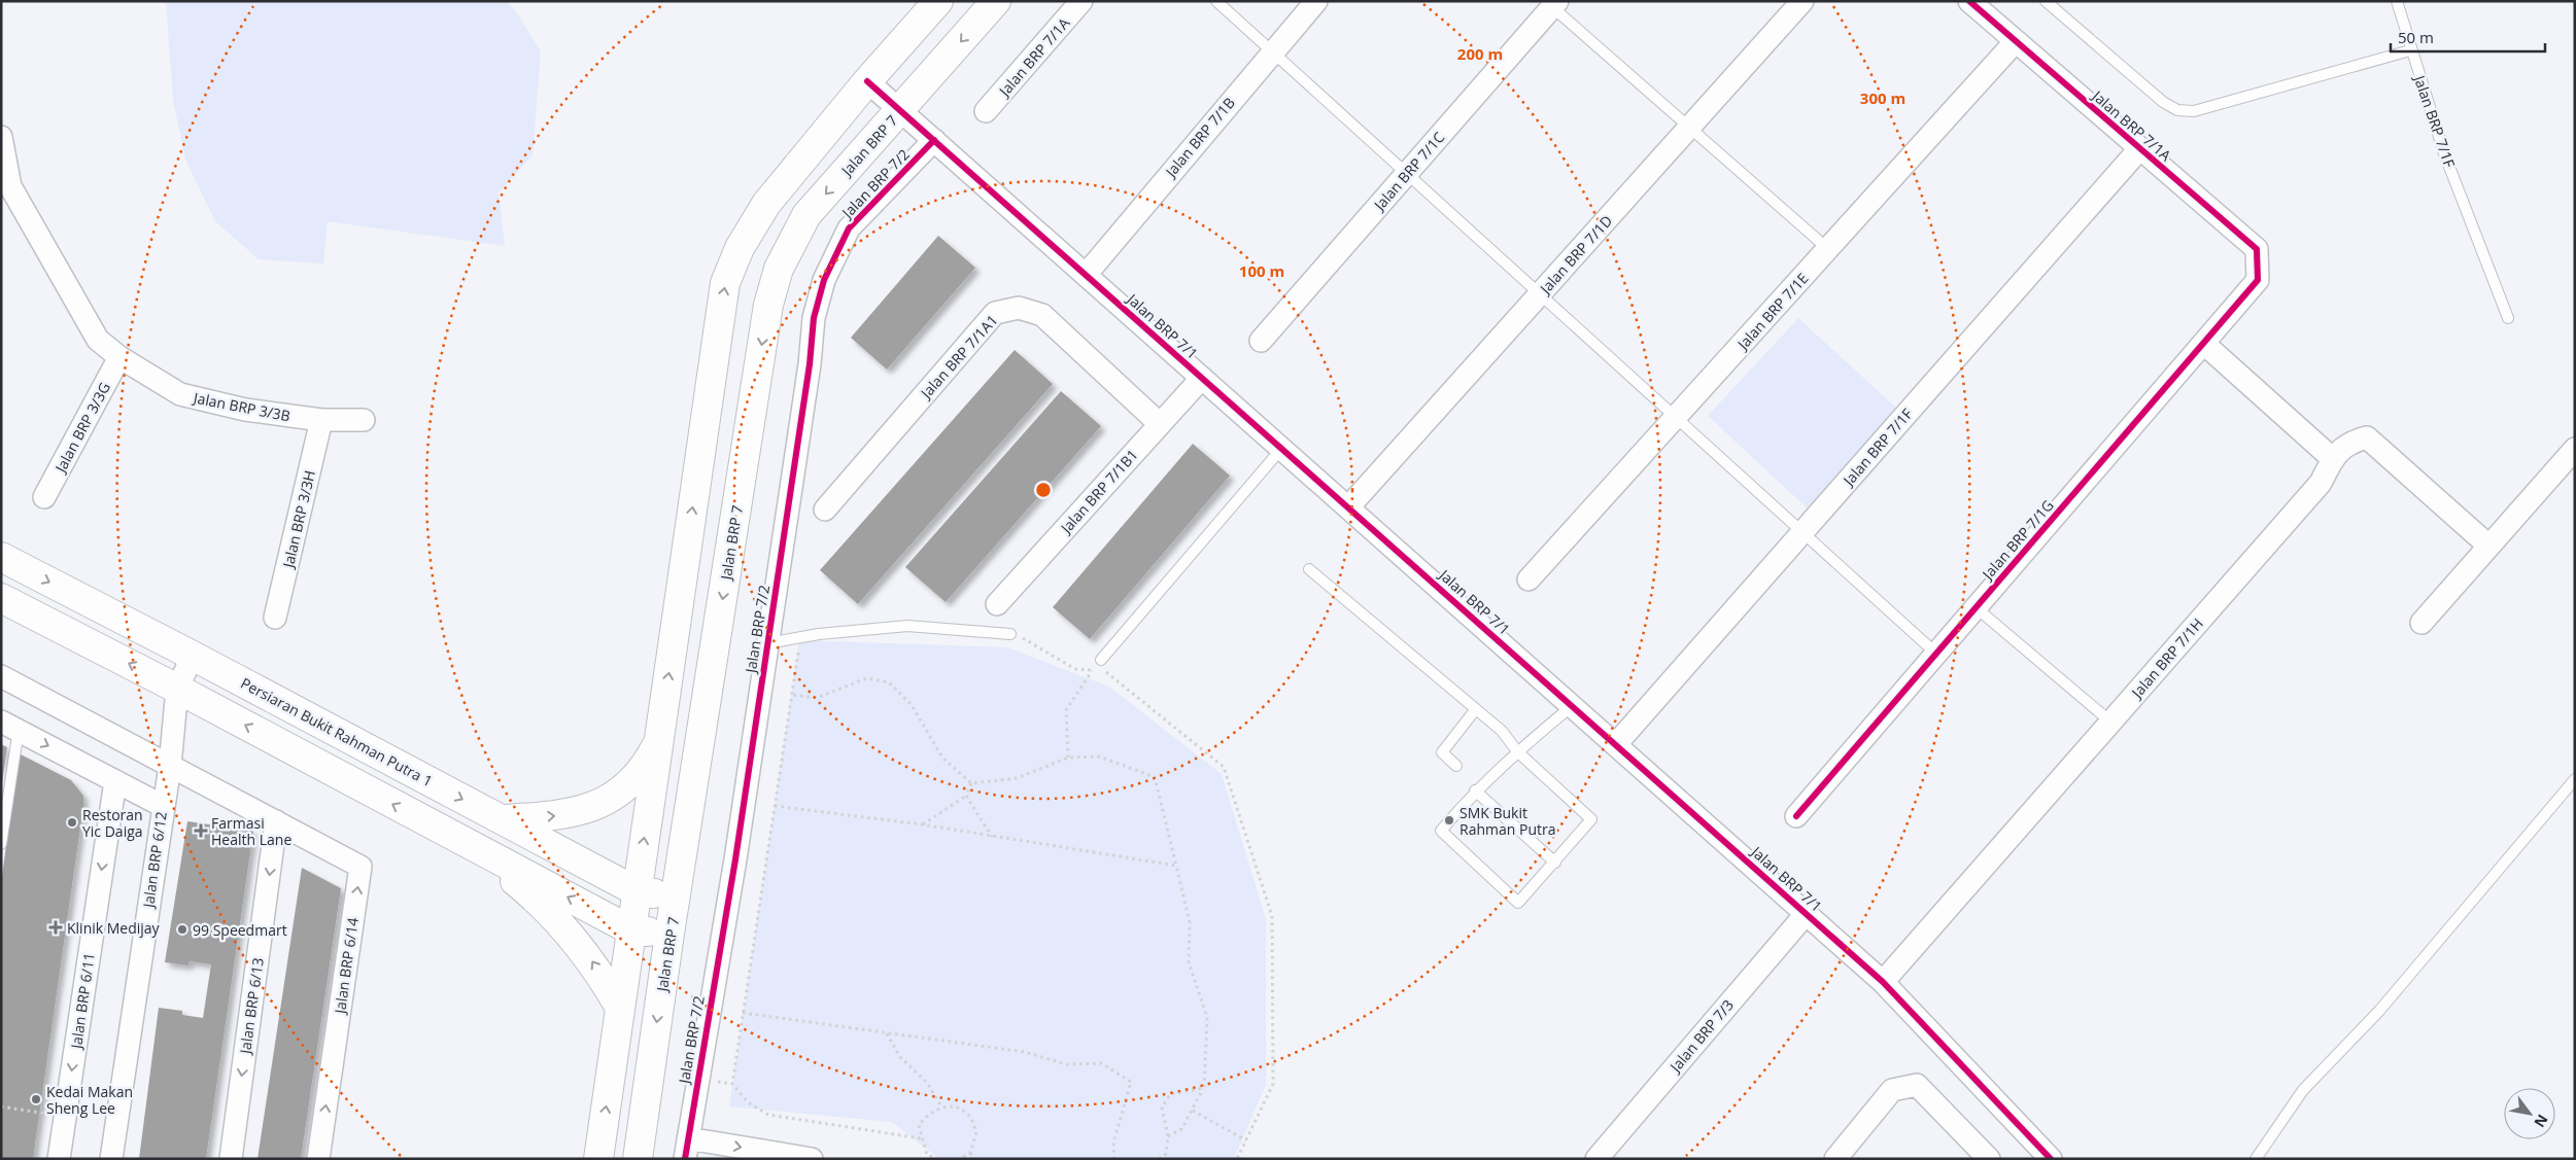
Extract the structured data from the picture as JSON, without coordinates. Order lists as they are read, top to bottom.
{
  "streets": {
    "main road": ["Jalan BRP 7", "Persiaran Bukit Rahman Putra 1"],
    "street": [
      "Jalan BRP 7/1A",
      "Jalan BRP 7/1F",
      "Jalan BRP 7/1B",
      "Jalan BRP 7/1C",
      "Jalan BRP 7/2",
      "Jalan BRP 7/1D",
      "Jalan BRP 7/1E",
      "Jalan BRP 7/1",
      "Jalan BRP 7/1A1",
      "Jalan BRP 3/3B",
      "Jalan BRP 3/3G",
      "Jalan BRP 7/1B1",
      "Jalan BRP 3/3H",
      "Jalan BRP 7/1G",
      "Jalan BRP 7/1H",
      "Jalan BRP 6/12",
      "Jalan BRP 6/14",
      "Jalan BRP 6/11",
      "Jalan BRP 6/13",
      "Jalan BRP 7/3"
    ]
  },
  "crossings": [
    ["Jalan BRP 7/1A", "Jalan BRP 7/1F"],
    ["Jalan BRP 7/1A", "Jalan BRP 7/1E"],
    ["Jalan BRP 7/1A", "Jalan BRP 7/1G"],
    ["Jalan BRP 7/1F", "Jalan BRP 7/1"],
    ["Jalan BRP 7/1B", "Jalan BRP 7/1"],
    ["Jalan BRP 7", "Jalan BRP 7/1"],
    ["Jalan BRP 7", "Persiaran Bukit Rahman Putra 1"],
    ["Jalan BRP 7/2", "Jalan BRP 7/1"],
    ["Jalan BRP 7/1D", "Jalan BRP 7/1"],
    ["Jalan BRP 7/1", "Jalan BRP 7/1B1"],
    ["Jalan BRP 7/1", "Jalan BRP 7/1H"],
    ["Jalan BRP 7/1", "Jalan BRP 7/3"],
    ["Jalan BRP 7/1A1", "Jalan BRP 7/1B1"],
    ["Jalan BRP 3/3B", "Jalan BRP 3/3G"],
    ["Jalan BRP 3/3B", "Jalan BRP 3/3H"],
    ["Persiaran Bukit Rahman Putra 1", "Jalan BRP 6/12"],
    ["Jalan BRP 6/14", "Jalan BRP 6/13"]
  ],
  "one_way": ["Jalan BRP 6/14", "Jalan BRP 6/11", "Jalan BRP 6/13"],
  "places": {
    "other": [
      "SMK Bukit Rahman Putra",
      "Restoran Yic Daiga",
      "99 Speedmart",
      "Kedai Makan Sheng Lee"
    ],
    "health": ["Farmasi Health Lane", "Klinik Medijay"]
  },
  "scale_bar": "50 m",
  "north": "bottom right",
  "rings": ["200 m", "300 m", "100 m"]
}
